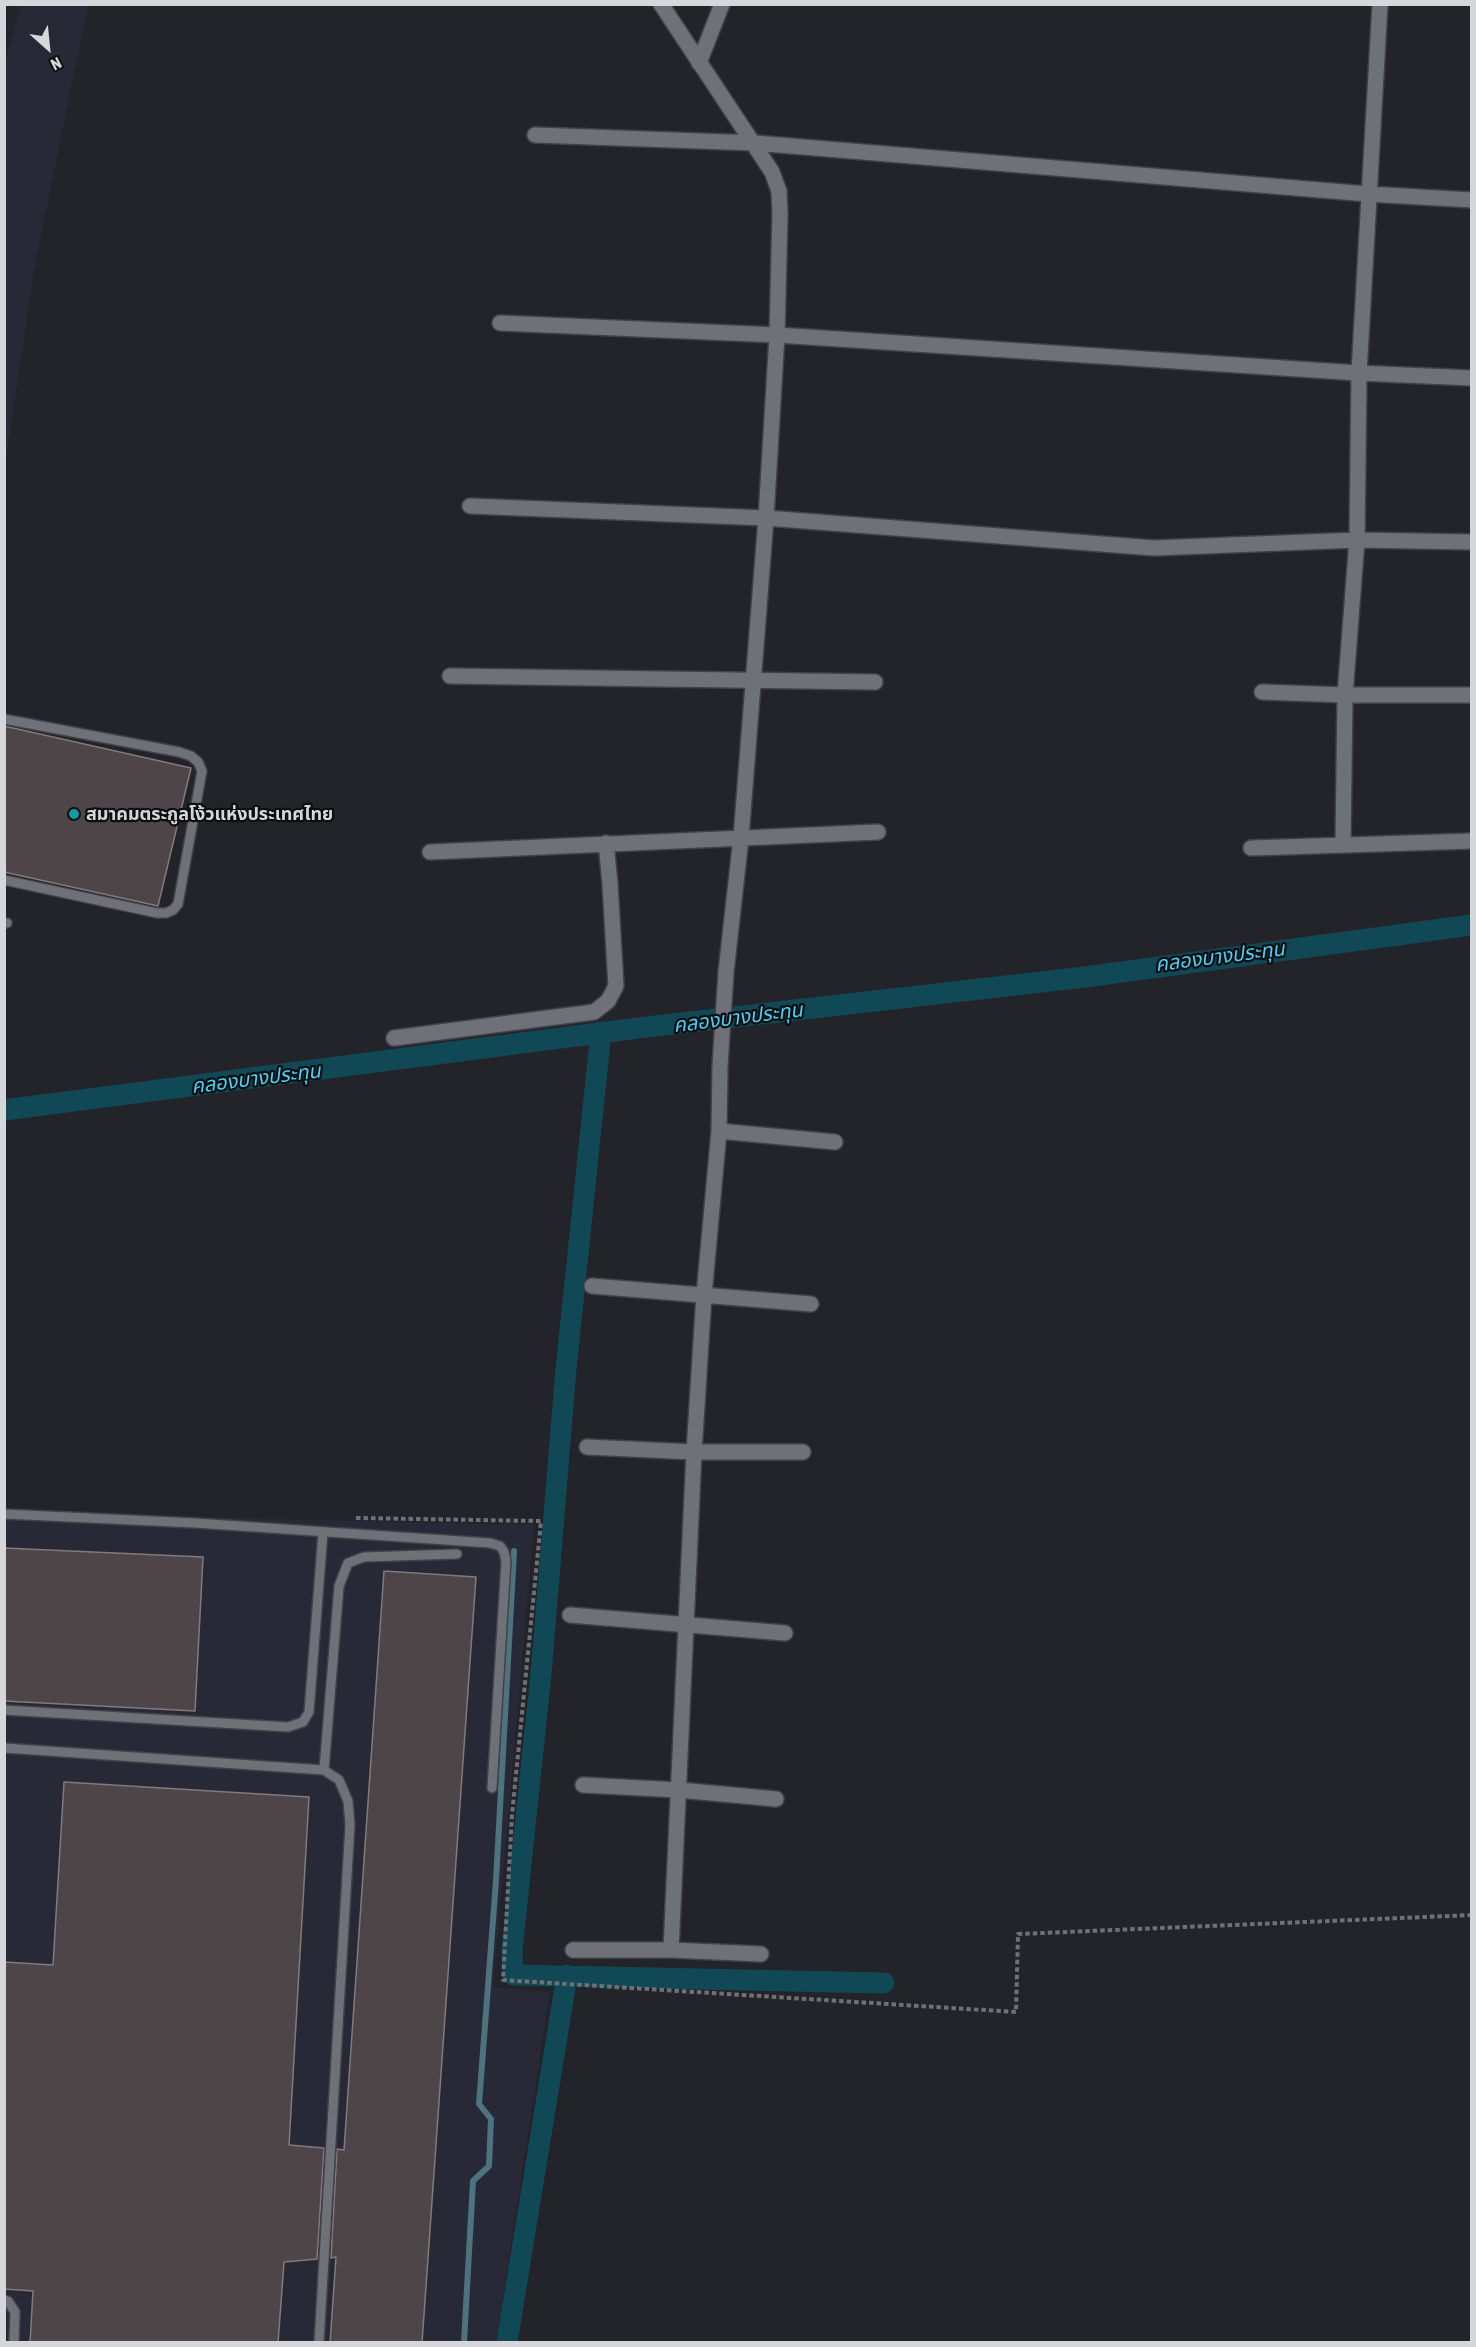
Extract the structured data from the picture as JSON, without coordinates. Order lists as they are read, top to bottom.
{
  "water": ["คลองบางประทุน"],
  "places": ["สมาคมตระกูลโง้วแห่งประเทศไทย"],
  "north": "bottom right"
}
